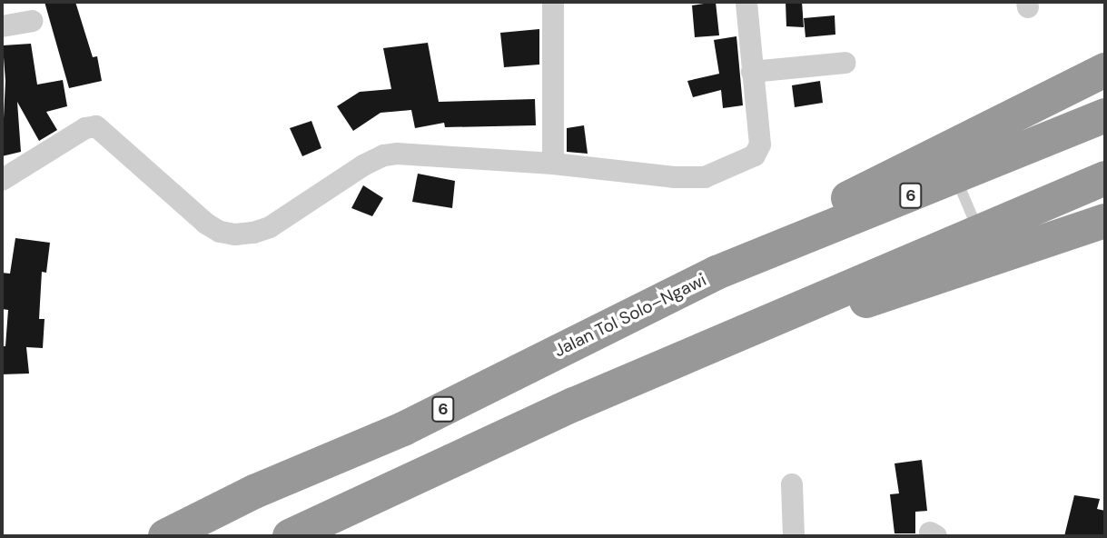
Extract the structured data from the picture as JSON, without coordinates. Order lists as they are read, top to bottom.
{
  "streets": {
    "highway": ["6", "Jalan Tol Solo–Ngawi"]
  }
}
